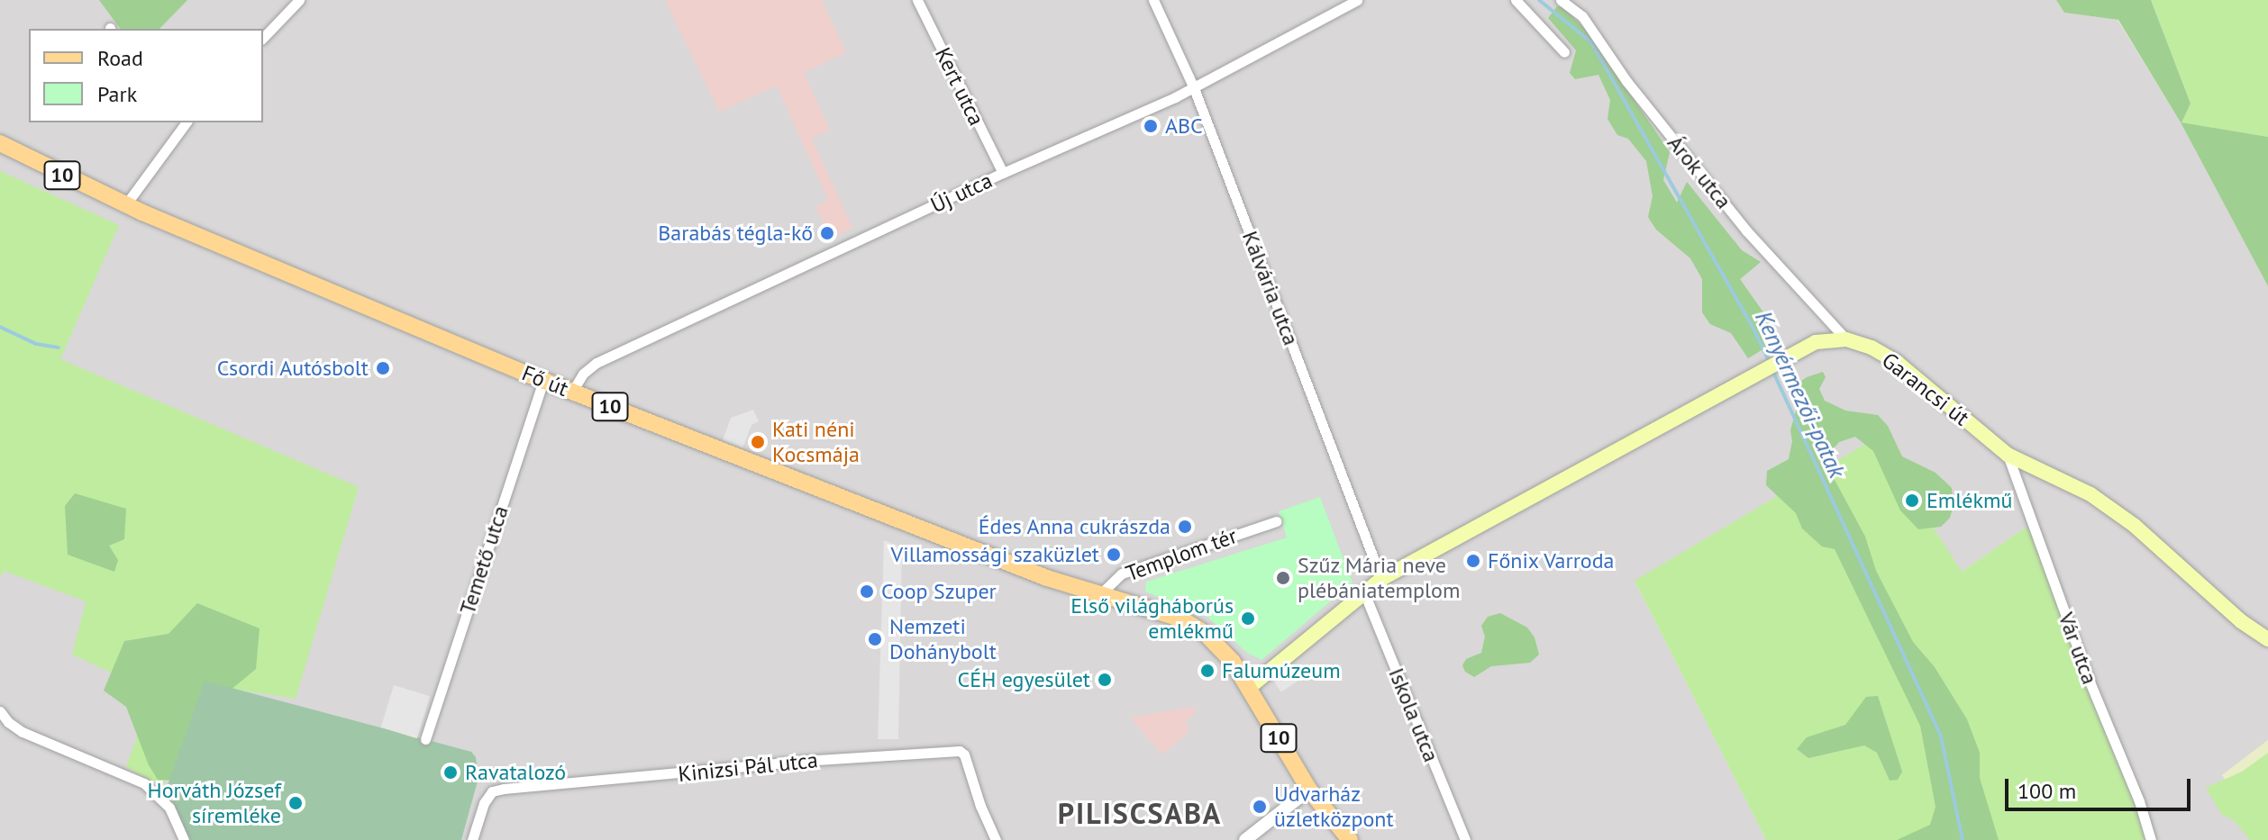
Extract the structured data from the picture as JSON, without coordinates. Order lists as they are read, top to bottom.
{
  "streets": {
    "main road": [
      "10",
      "Fő út",
      "Garancsi út",
      "Templom tér"
    ],
    "street": [
      "Kert utca",
      "Árok utca",
      "Új utca",
      "Kálvária utca",
      "Temető utca",
      "Vár utca",
      "Iskola utca",
      "Kinizsi Pál utca"
    ]
  },
  "crossings": [
    ["Kert utca", "Új utca"],
    ["Árok utca", "Garancsi út"],
    ["10", "Templom tér"],
    ["Új utca", "Kálvária utca"],
    ["Új utca", "Fő út"],
    ["Fő út", "Templom tér"],
    ["Fő út", "Temető utca"],
    ["Garancsi út", "Vár utca"]
  ],
  "districts": ["PILISCSABA"],
  "water": ["Kenyérmezői-patak"],
  "places": [
    "ABC",
    "Barabás tégla-kő",
    "Csordi Autósbolt",
    "Kati néni Kocsmája",
    "Emlékmű",
    "Édes Anna cukrászda",
    "Villamossági szaküzlet",
    "Főnix Varroda",
    "Szűz Mária neve plébániatemplom",
    "Coop Szuper",
    "Első világháborús emlékmű",
    "Nemzeti Dohánybolt",
    "Falumúzeum",
    "CÉH egyesület",
    "Ravatalozó",
    "Horváth József síremléke",
    "Udvarház üzletközpont"
  ],
  "legend": ["Road", "Park"],
  "scale_bar": "100 m"
}
